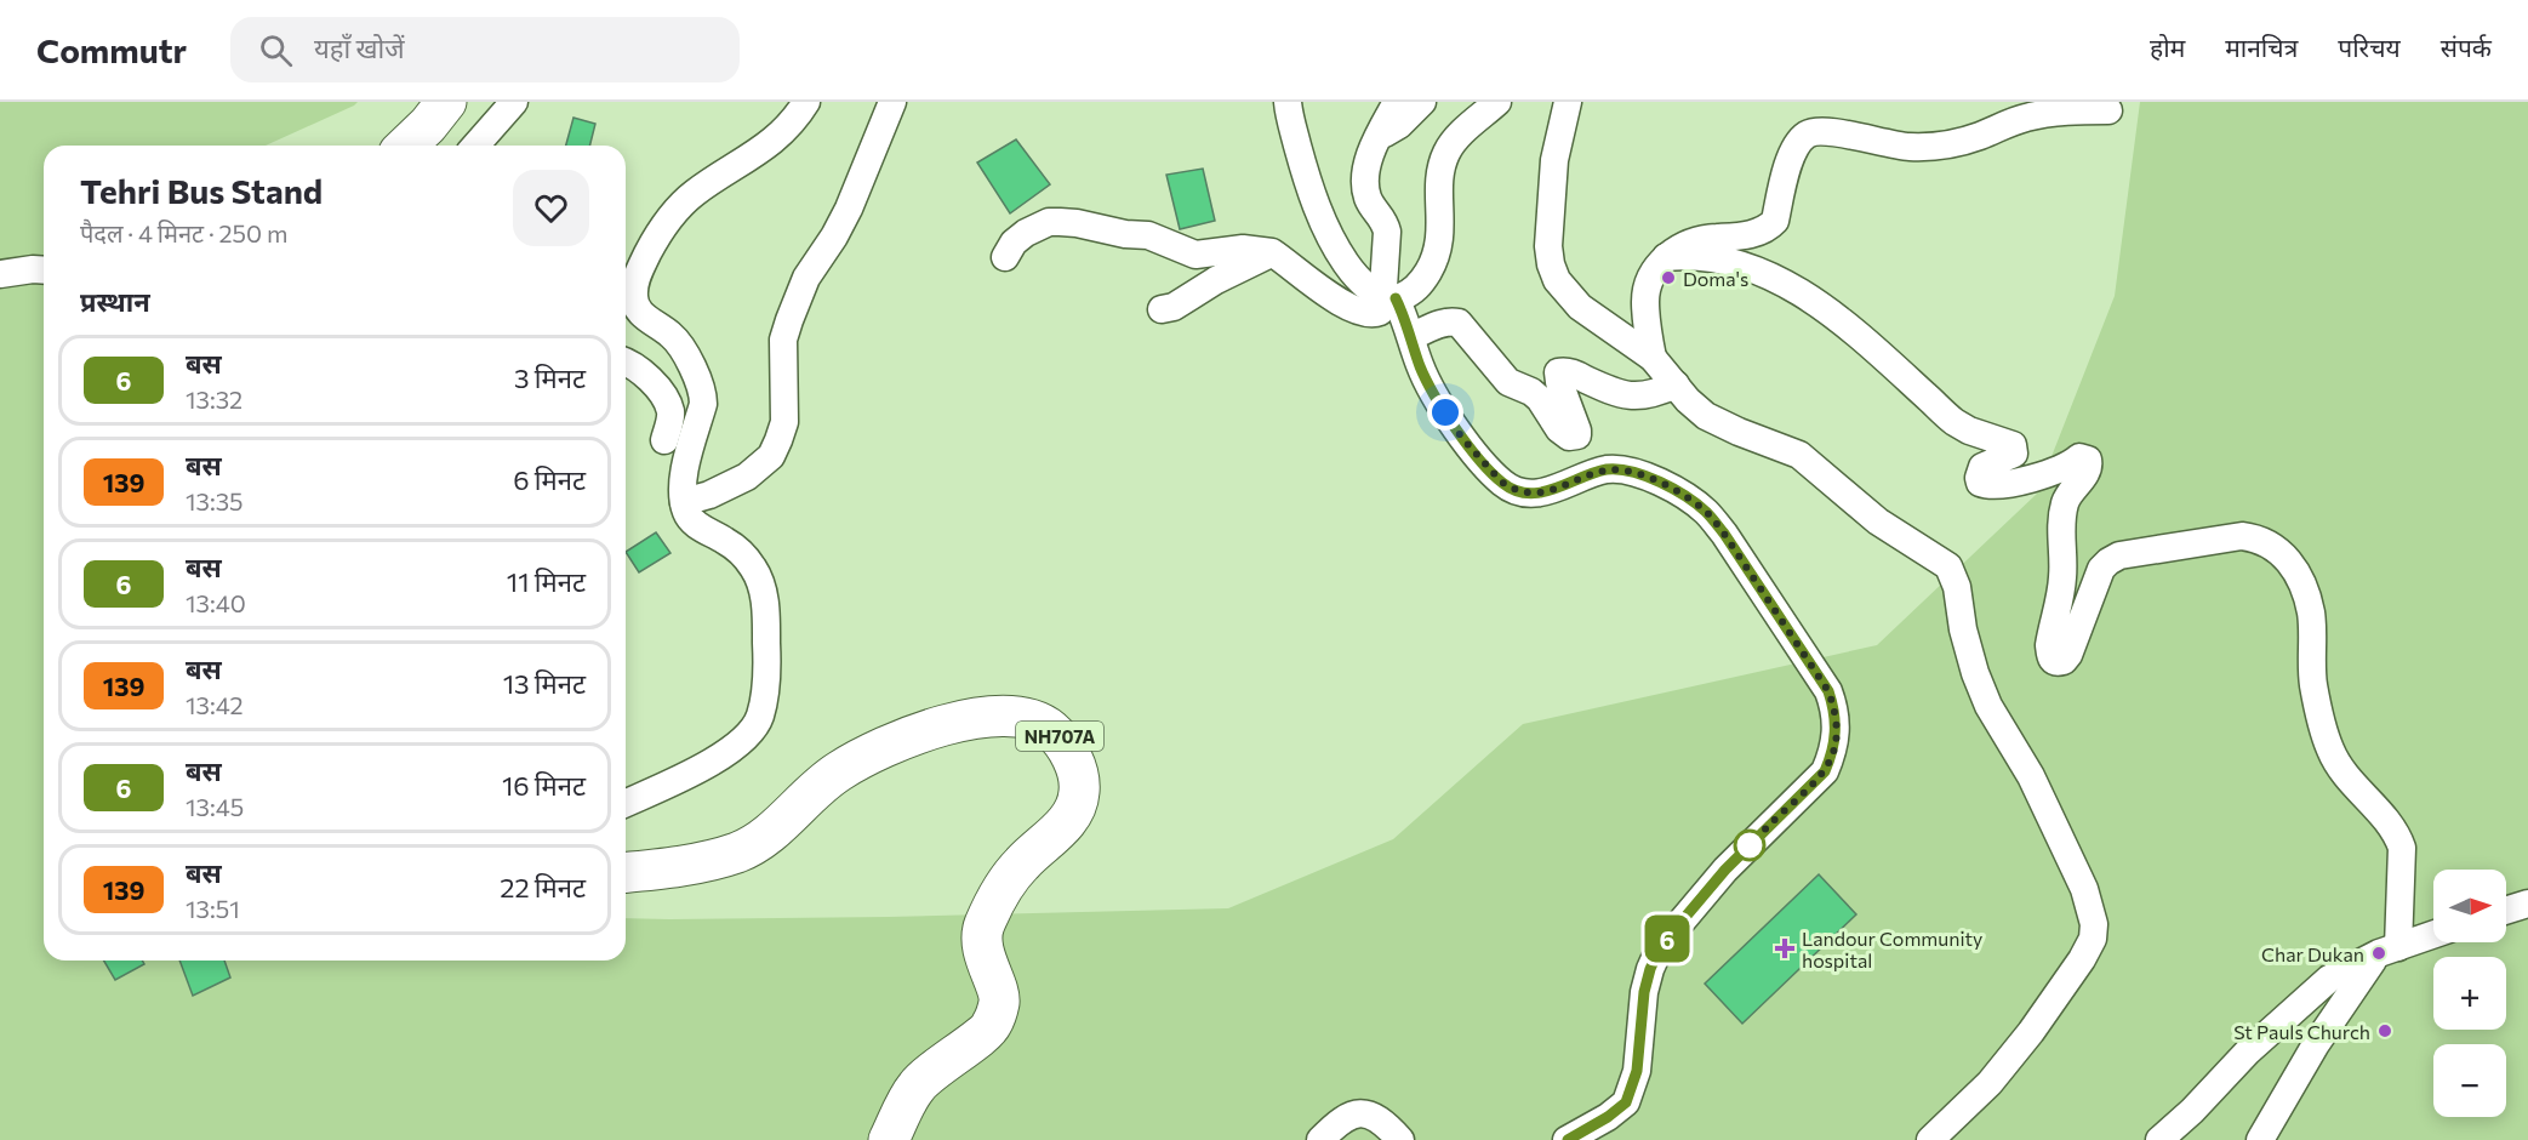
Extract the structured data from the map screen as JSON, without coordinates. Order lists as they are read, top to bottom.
{
  "streets": {
    "highway": ["NH707A"]
  },
  "places": {
    "other": ["Doma's", "Char Dukan", "St Pauls Church"],
    "health": ["Landour Community hospital"]
  },
  "lines": ["bus line 6"],
  "north": "right",
  "page": {
    "header": "Commutr",
    "search": "यहाँ खोजें",
    "nav": [
      "होम",
      "मानचित्र",
      "परिचय",
      "संपर्क"
    ],
    "on_map": "6",
    "heading": [
      ["Tehri Bus Stand", "पैदल · 4 मिनट · 250 m"],
      "प्रस्थान"
    ],
    "list": [
      {
        "mark": "6",
        "name": "बस",
        "note": "13:32",
        "value": "3 मिनट"
      },
      {
        "mark": "139",
        "name": "बस",
        "note": "13:35",
        "value": "6 मिनट"
      },
      {
        "mark": "6",
        "name": "बस",
        "note": "13:40",
        "value": "11 मिनट"
      },
      {
        "mark": "139",
        "name": "बस",
        "note": "13:42",
        "value": "13 मिनट"
      },
      {
        "mark": "6",
        "name": "बस",
        "note": "13:45",
        "value": "16 मिनट"
      },
      {
        "mark": "139",
        "name": "बस",
        "note": "13:51",
        "value": "22 मिनट"
      }
    ],
    "map_buttons": ["+", "−"]
  }
}
